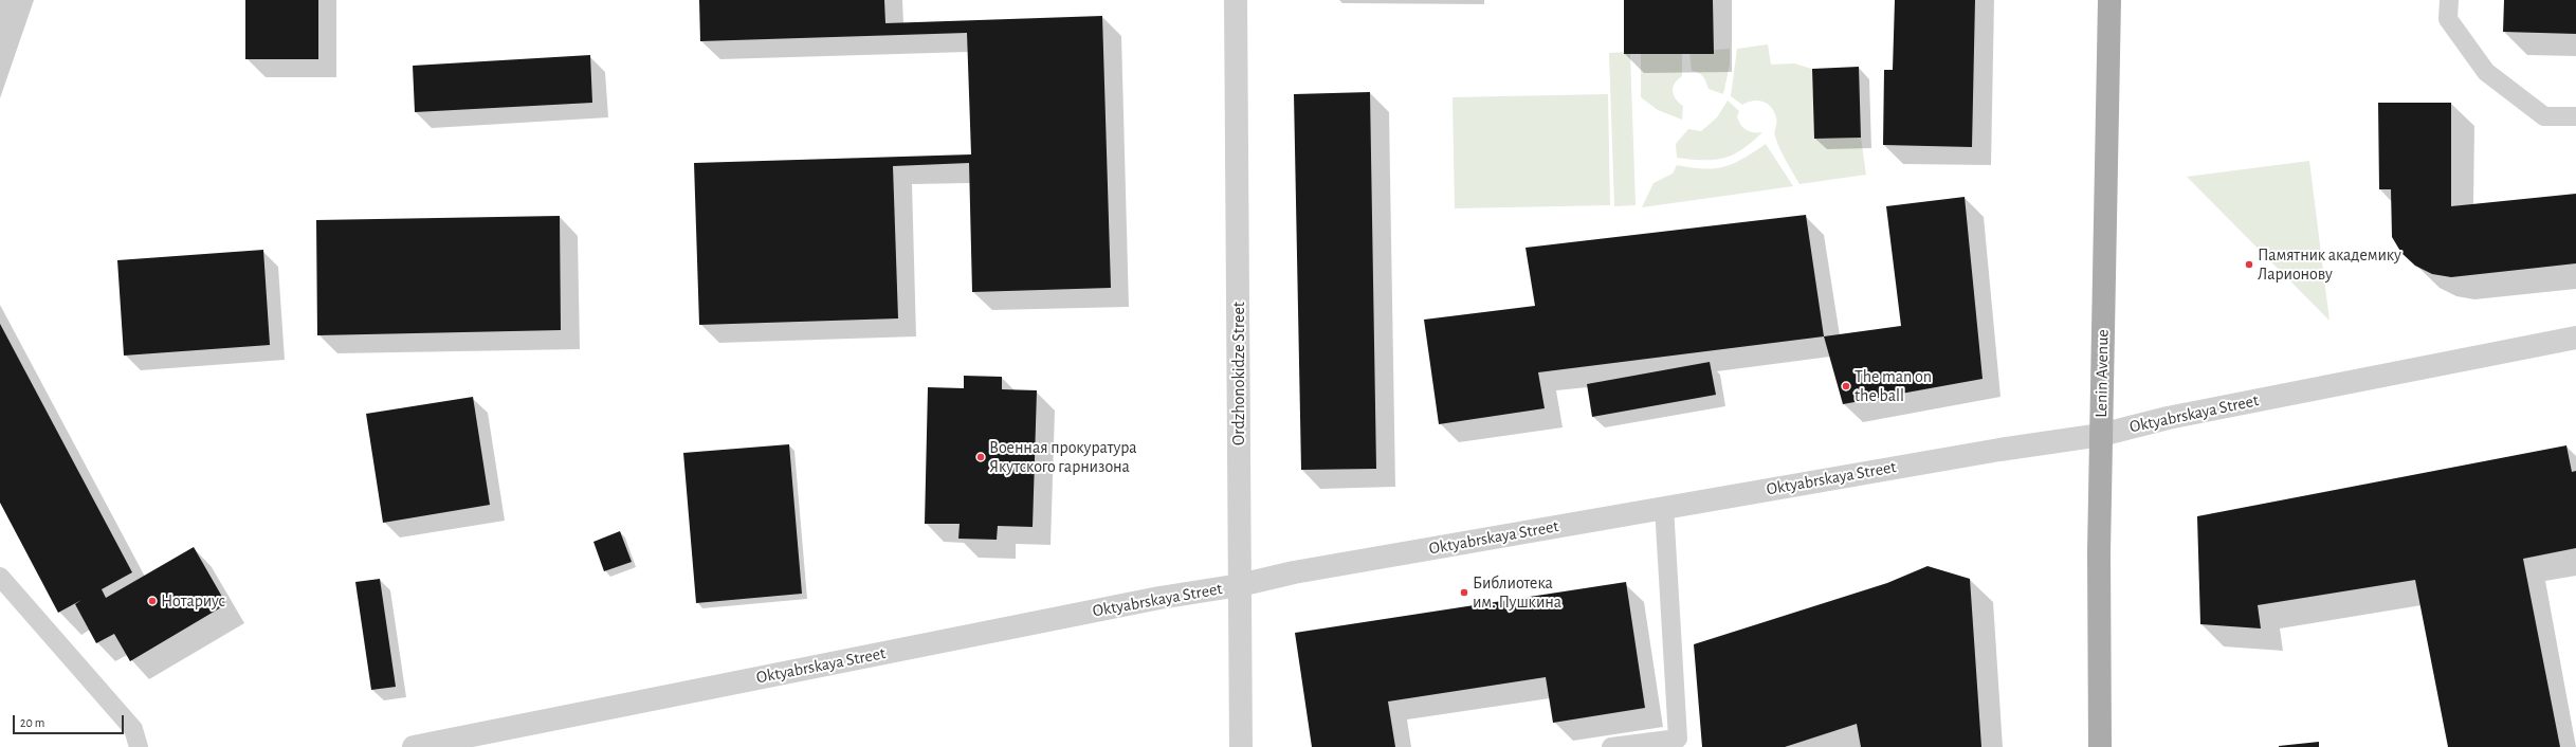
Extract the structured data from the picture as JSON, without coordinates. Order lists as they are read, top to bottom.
{
  "streets": {
    "main road": ["Lenin Avenue"],
    "street": ["Ordzhonokidze Street", "Oktyabrskaya Street"]
  },
  "crossings": [
    ["Ordzhonokidze Street", "Oktyabrskaya Street"],
    ["Lenin Avenue", "Oktyabrskaya Street"]
  ],
  "places": [
    "Памятник академику Ларионову",
    "The man on the ball",
    "Военная прокуратура Якутского гарнизона",
    "Библиотека им. Пушкина",
    "Нотариус"
  ],
  "scale_bar": "20 m"
}
